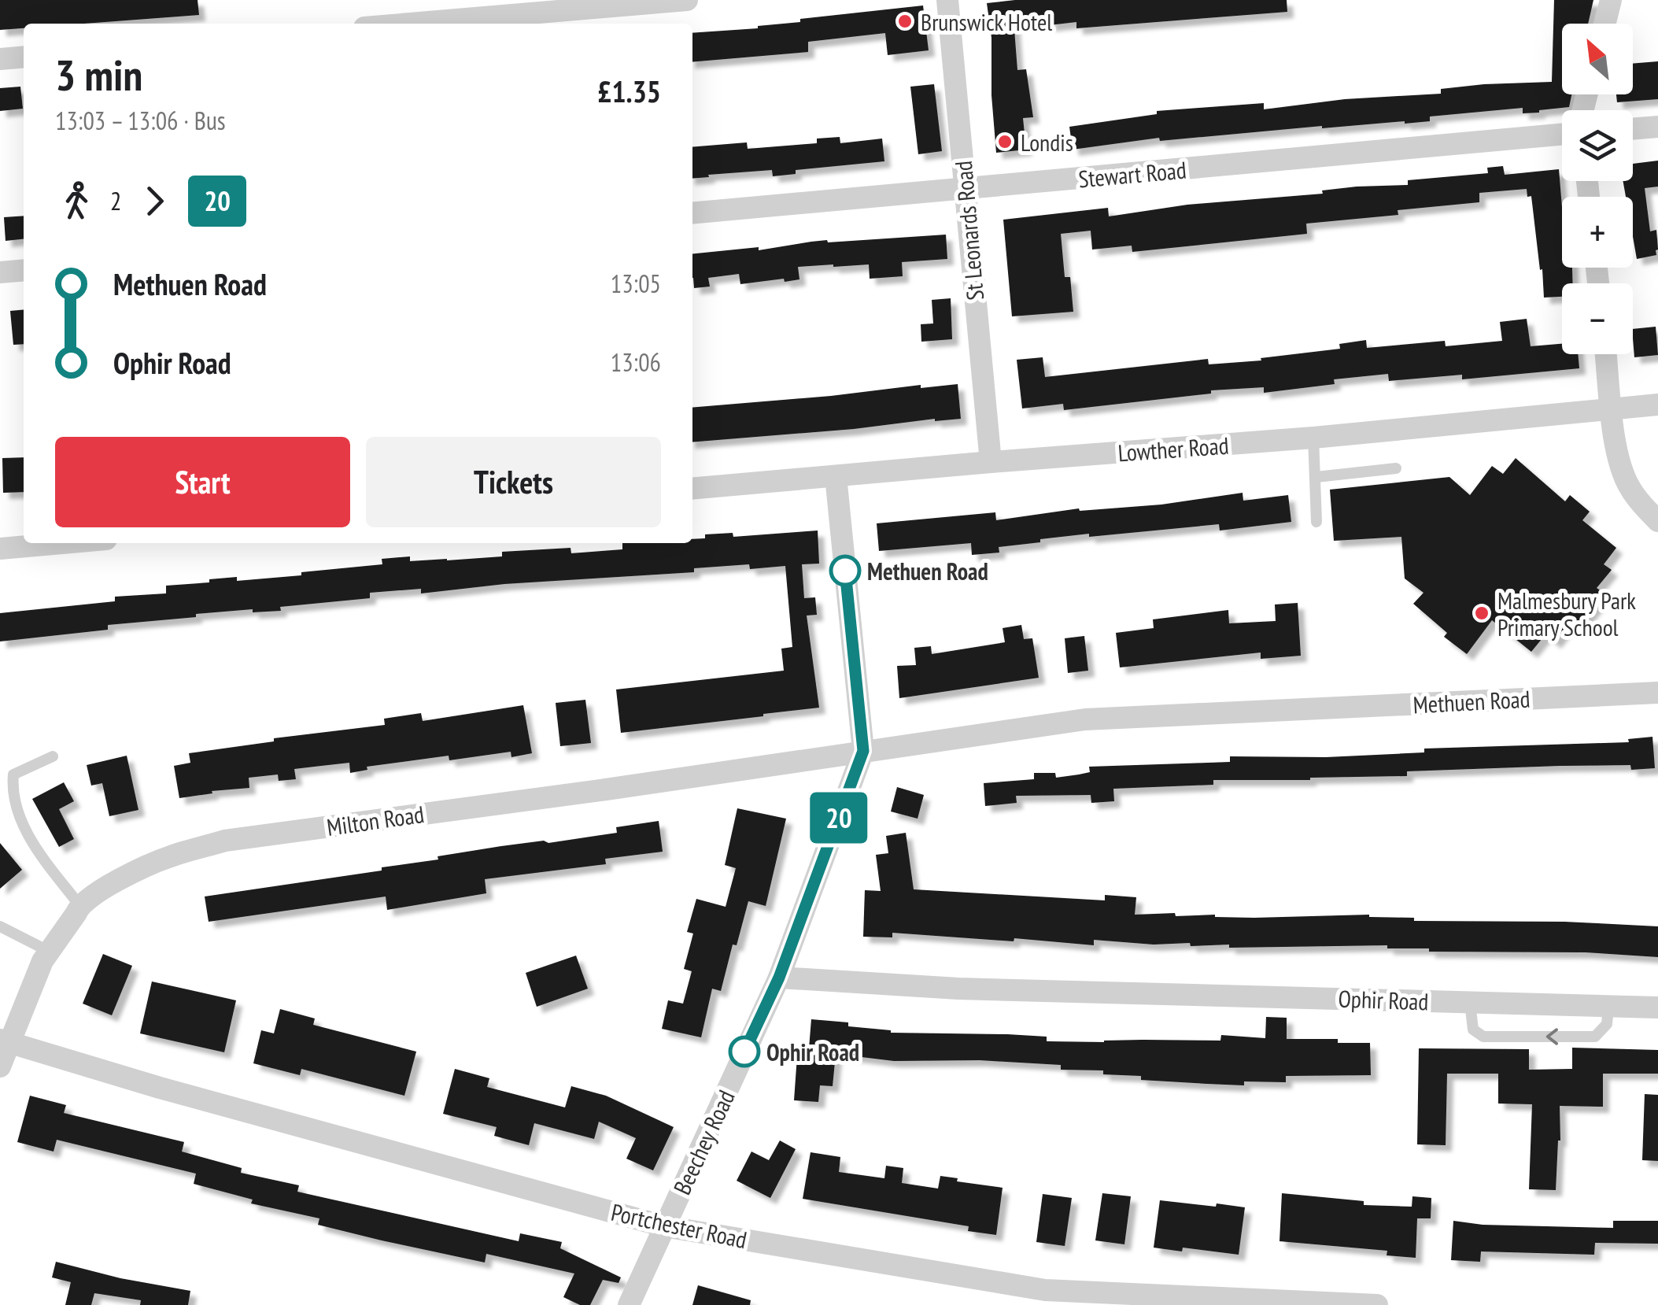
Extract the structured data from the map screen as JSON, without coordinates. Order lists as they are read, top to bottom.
{
  "streets": {
    "street": [
      "Stewart Road",
      "St Leonards Road",
      "Lowther Road",
      "Methuen Road",
      "Milton Road",
      "Ophir Road",
      "Beechey Road",
      "Portchester Road"
    ]
  },
  "crossings": [
    ["Stewart Road", "St Leonards Road"],
    ["St Leonards Road", "Lowther Road"],
    ["Lowther Road", "Beechey Road"],
    ["Methuen Road", "Milton Road"],
    ["Methuen Road", "Beechey Road"],
    ["Milton Road", "Beechey Road"],
    ["Milton Road", "Portchester Road"],
    ["Ophir Road", "Beechey Road"],
    ["Beechey Road", "Portchester Road"]
  ],
  "places": [
    "Brunswick Hotel",
    "Londis",
    "Methuen Road",
    "Malmesbury Park Primary School",
    "Ophir Road"
  ],
  "lines": ["bus line 20"],
  "north": "top left",
  "page": {
    "on_map": "20",
    "map_buttons": ["+", "−"],
    "heading": ["3 min", "13:03 – 13:06 · Bus", "£1.35"],
    "legs": ["2", "20"],
    "list": [
      {
        "name": "Methuen Road",
        "value": "13:05"
      },
      {
        "name": "Ophir Road",
        "value": "13:06"
      }
    ],
    "buttons": ["Start", "Tickets"]
  }
}
